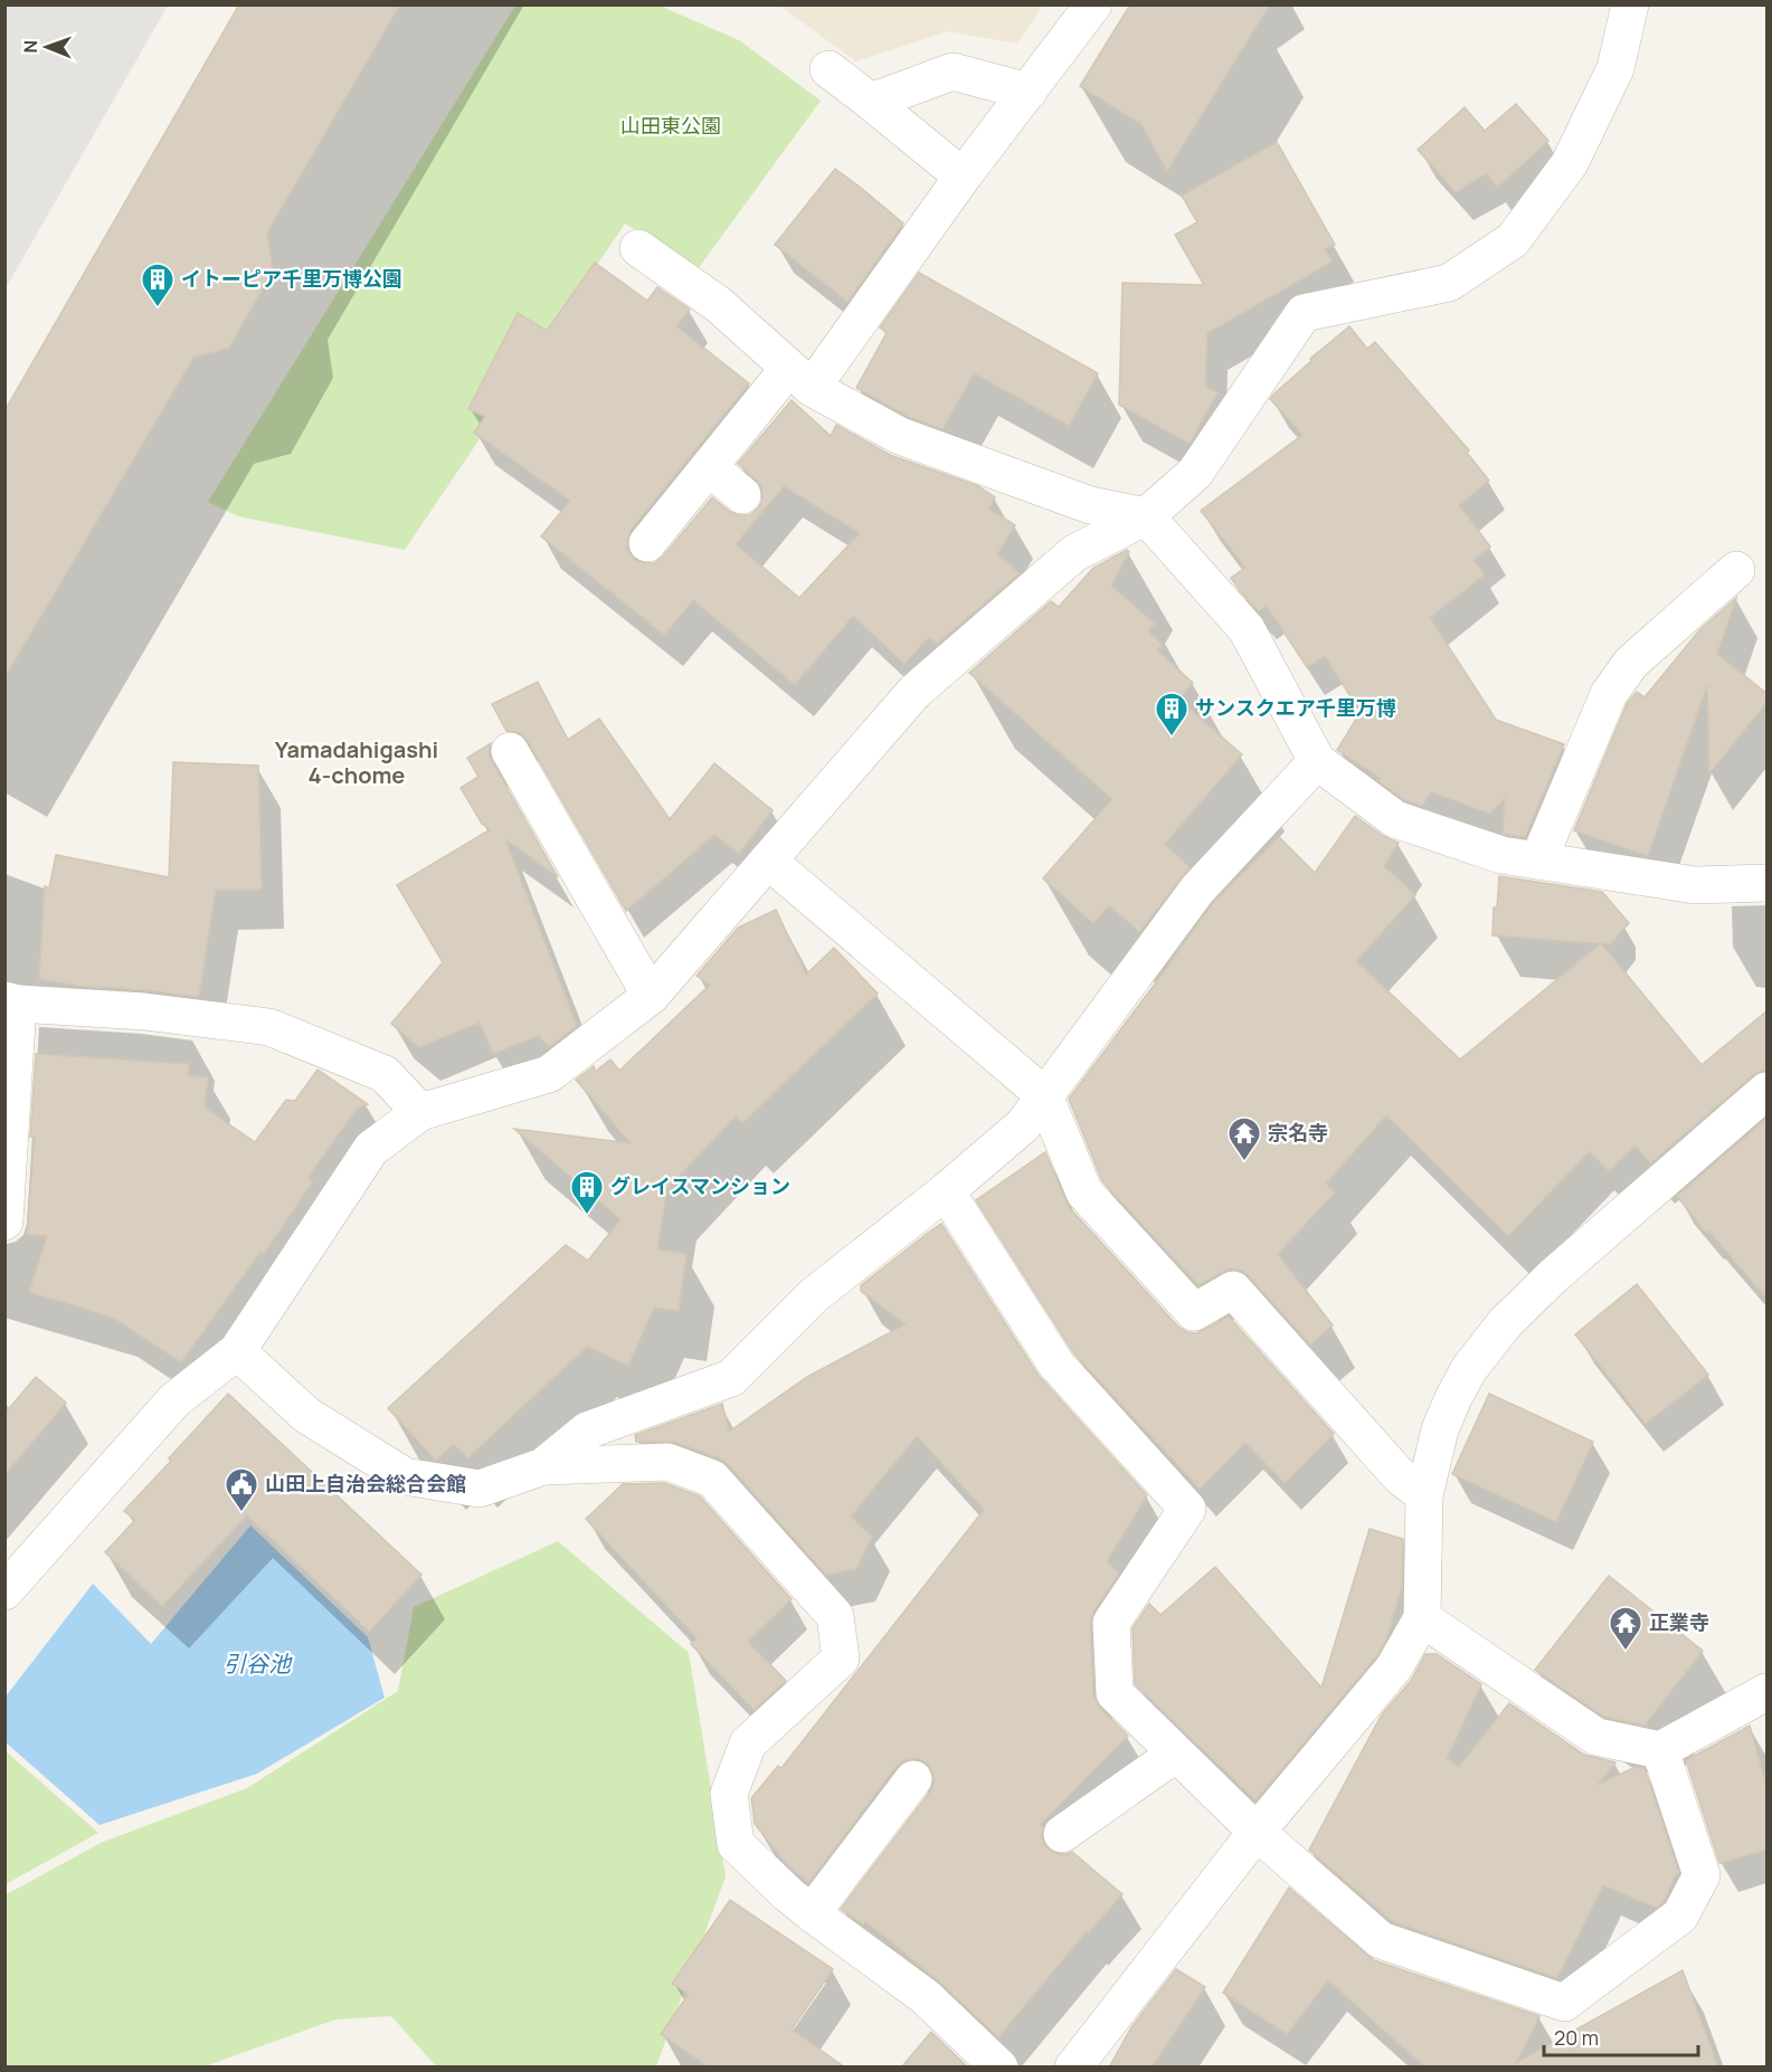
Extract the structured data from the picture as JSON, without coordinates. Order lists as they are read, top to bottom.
{
  "districts": ["Yamadahigashi 4-chome"],
  "water": ["引谷池"],
  "parks": ["山田東公園"],
  "places": {
    "building": ["イトーピア千里万博公園", "サンスクエア千里万博", "グレイスマンション"],
    "temple": ["宗名寺", "正業寺"],
    "public building": ["山田上自治会総合会館"]
  },
  "scale_bar": "20 m",
  "north": "left"
}
